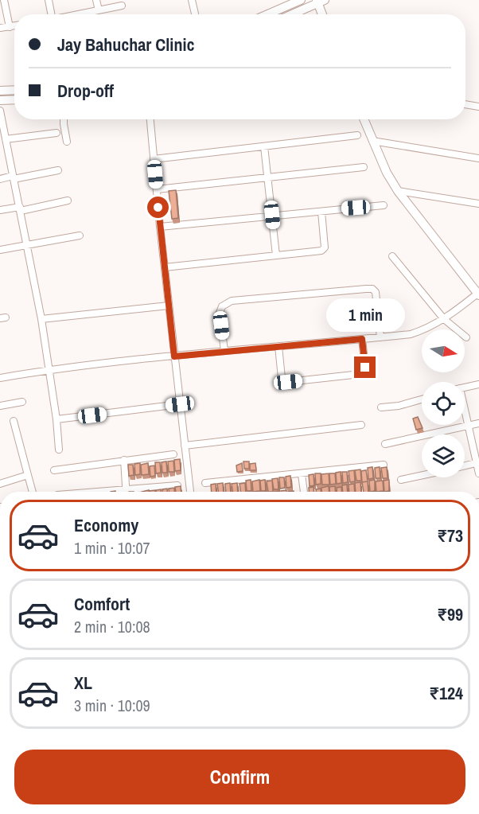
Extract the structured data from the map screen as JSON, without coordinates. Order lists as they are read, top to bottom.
{
  "north": "right",
  "page": {
    "banner": ["Jay Bahuchar Clinic", "Drop-off"],
    "bubble": "1 min",
    "list": [
      {
        "name": "Economy",
        "note": "1 min · 10:07",
        "value": "₹73"
      },
      {
        "name": "Comfort",
        "note": "2 min · 10:08",
        "value": "₹99"
      },
      {
        "name": "XL",
        "note": "3 min · 10:09",
        "value": "₹124"
      }
    ],
    "buttons": "Confirm"
  }
}
